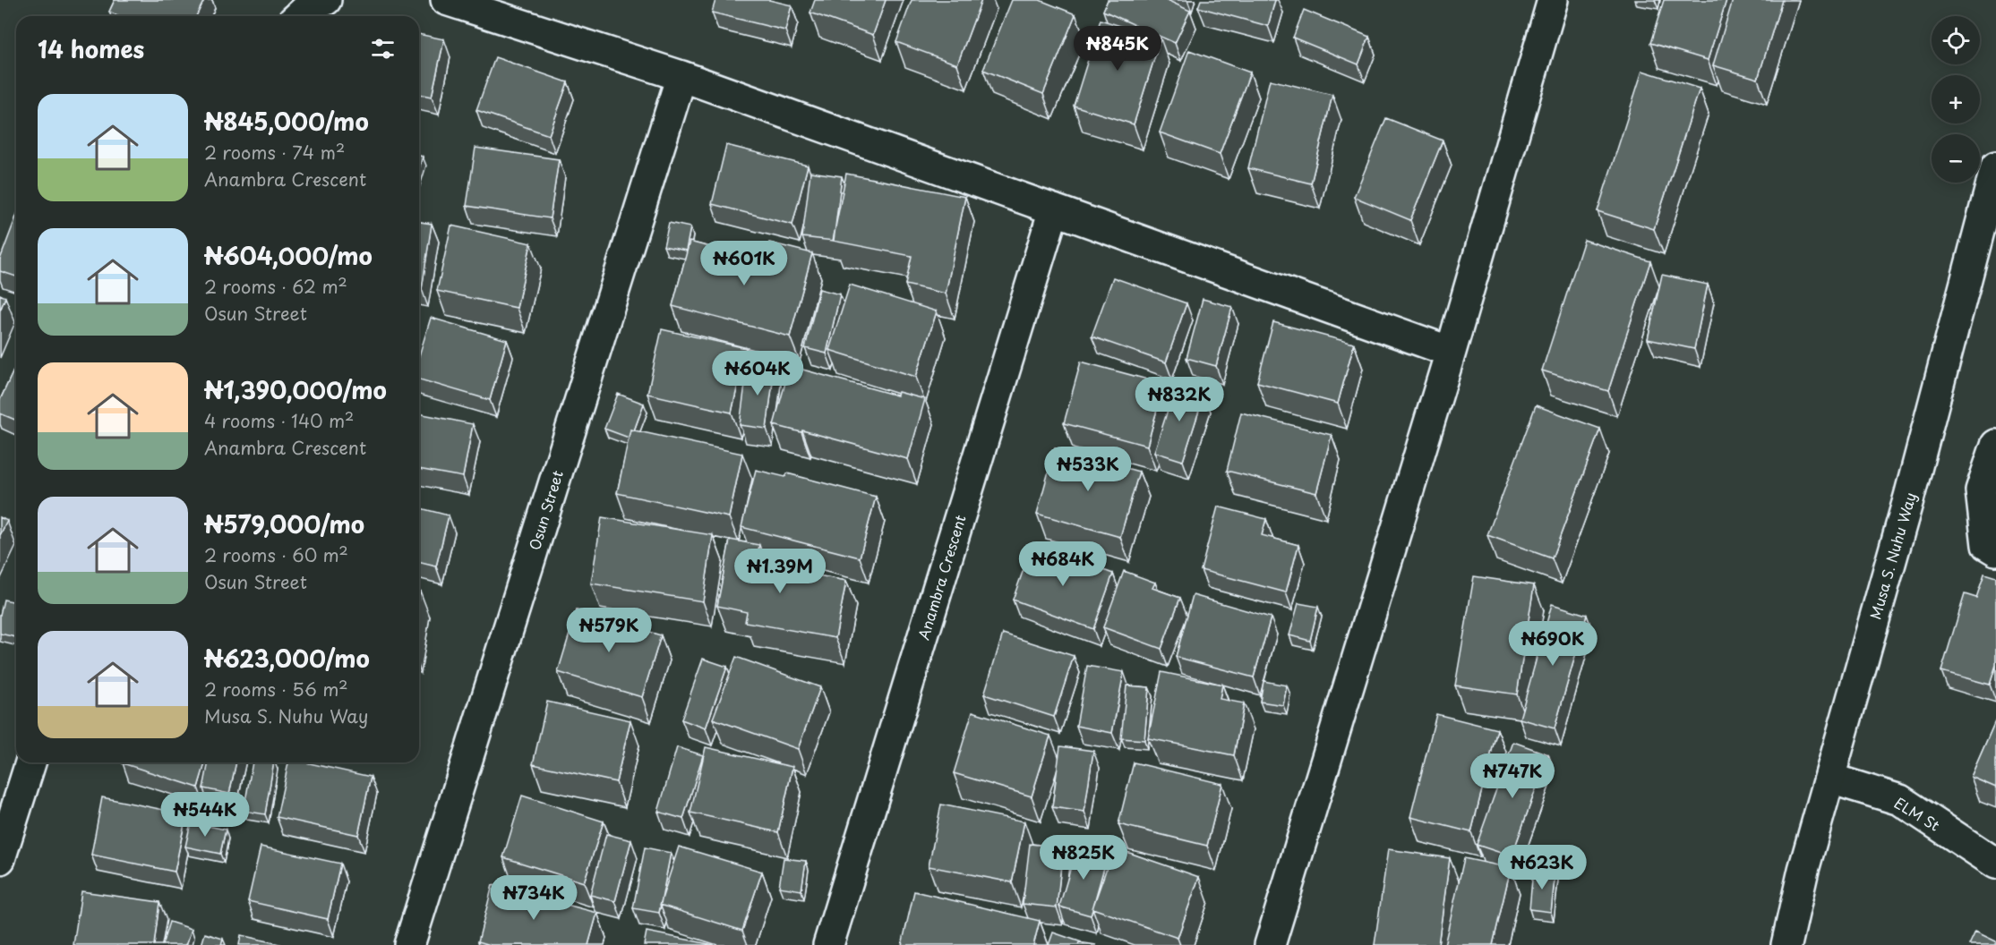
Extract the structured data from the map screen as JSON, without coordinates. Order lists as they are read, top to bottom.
{
  "streets": {
    "street": [
      "Osun Street",
      "Musa S. Nuhu Way",
      "Anambra Crescent",
      "ELM St"
    ]
  },
  "crossings": [
    ["Musa S. Nuhu Way", "ELM St"]
  ],
  "page": {
    "map_buttons": ["+", "−"],
    "heading": "14 homes",
    "price": [
      "₦845K",
      "₦601K",
      "₦604K",
      "₦832K",
      "₦533K",
      "₦684K",
      "₦1.39M",
      "₦579K",
      "₦690K",
      "₦747K",
      "₦544K",
      "₦825K",
      "₦623K",
      "₦734K"
    ],
    "list": [
      {
        "name": "₦845,000/mo",
        "note": "2 rooms · 74 m² · Anambra Crescent"
      },
      {
        "name": "₦604,000/mo",
        "note": "2 rooms · 62 m² · Osun Street"
      },
      {
        "name": "₦1,390,000/mo",
        "note": "4 rooms · 140 m² · Anambra Crescent"
      },
      {
        "name": "₦579,000/mo",
        "note": "2 rooms · 60 m² · Osun Street"
      },
      {
        "name": "₦623,000/mo",
        "note": "2 rooms · 56 m² · Musa S. Nuhu Way"
      }
    ]
  }
}
